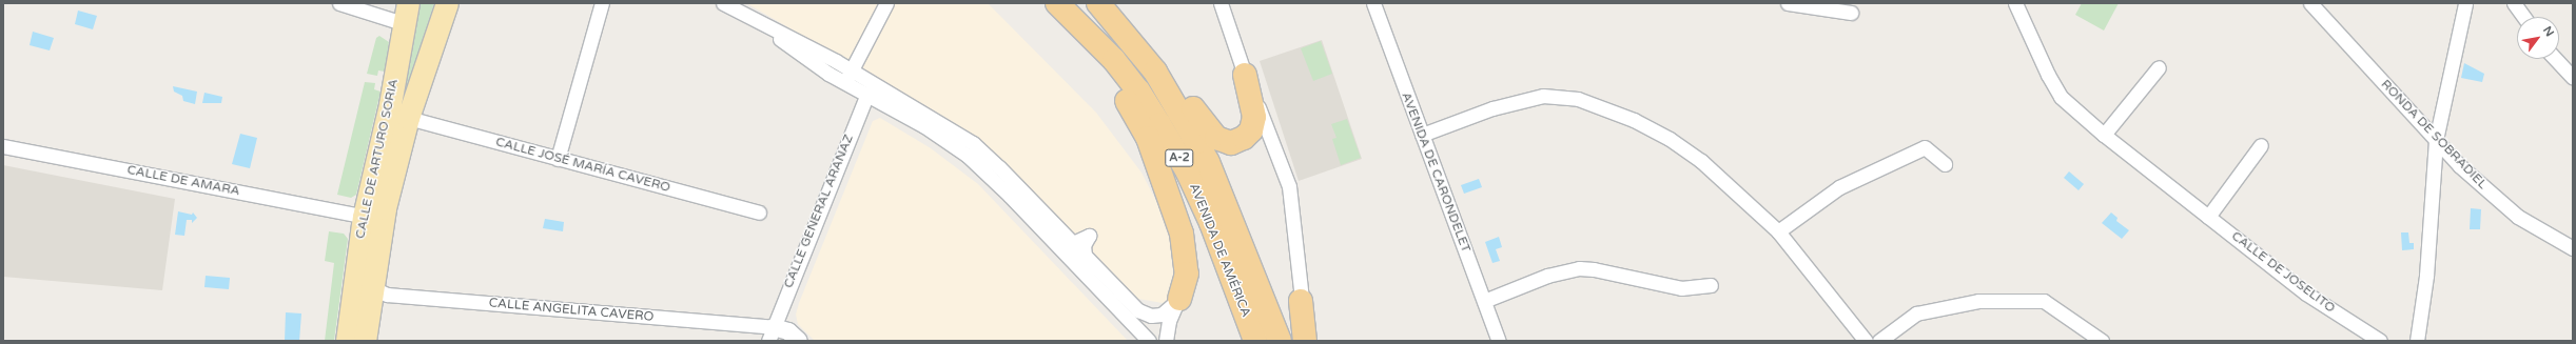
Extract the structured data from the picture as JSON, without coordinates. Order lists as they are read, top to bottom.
{
  "streets": {
    "highway": ["A-2", "AVENIDA DE AMÉRICA"],
    "main road": ["CALLE DE ARTURO SORIA"],
    "street": [
      "RONDA DE SOBRADIEL",
      "CALLE JOSÉ MARÍA CAVERO",
      "AVENIDA DE CARONDELET",
      "CALLE DE AMARA",
      "CALLE GENERAL ARANAZ",
      "CALLE DE JOSELITO",
      "CALLE ANGELITA CAVERO"
    ]
  },
  "crossings": [
    ["CALLE DE ARTURO SORIA", "CALLE JOSÉ MARÍA CAVERO"],
    ["CALLE DE ARTURO SORIA", "CALLE DE AMARA"],
    ["CALLE DE ARTURO SORIA", "CALLE ANGELITA CAVERO"],
    ["CALLE GENERAL ARANAZ", "CALLE ANGELITA CAVERO"]
  ],
  "north": "top right"
}
